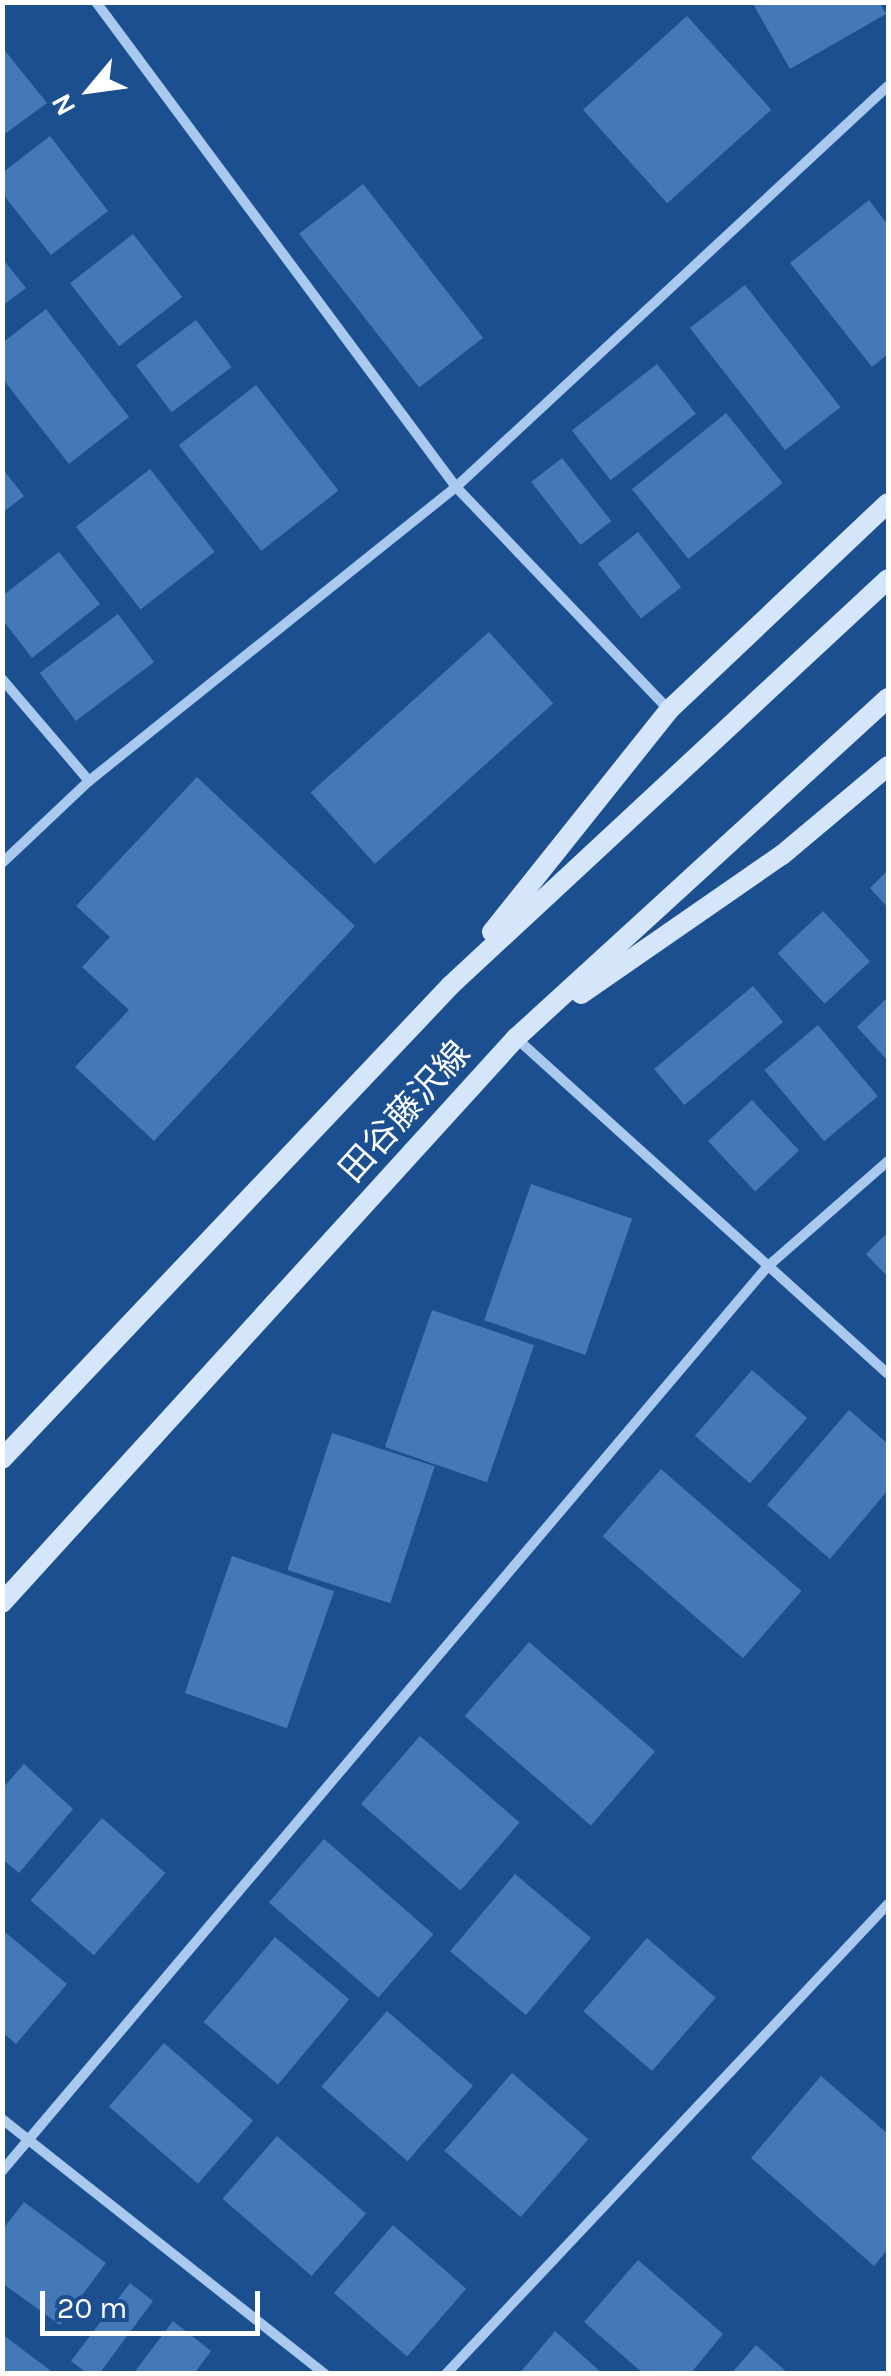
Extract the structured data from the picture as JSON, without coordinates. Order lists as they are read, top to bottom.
{
  "streets": {
    "main road": ["田谷藤沢線"]
  },
  "scale_bar": "20 m",
  "north": "bottom left"
}
